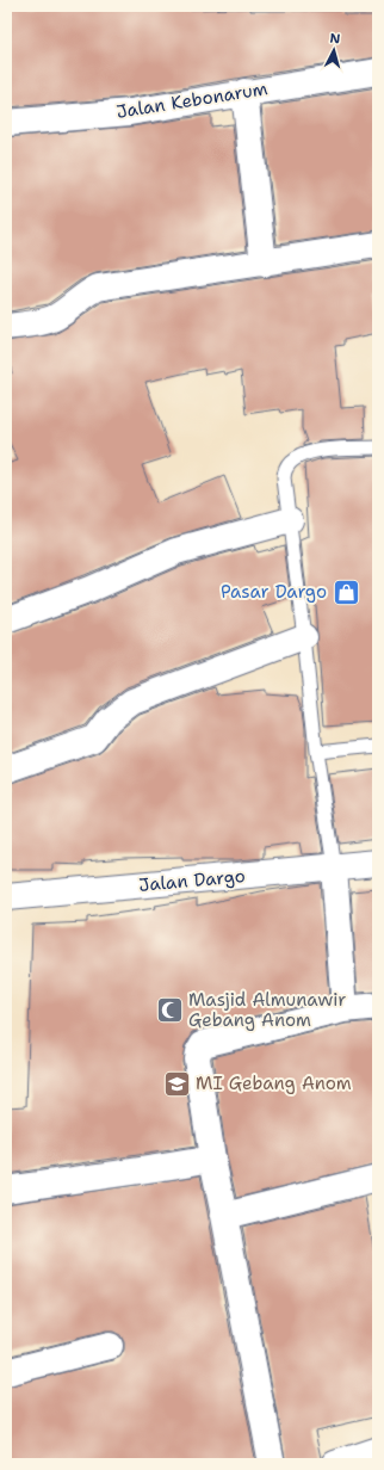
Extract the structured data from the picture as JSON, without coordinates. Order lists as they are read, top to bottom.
{
  "streets": {
    "street": ["Jalan Kebonarum", "Jalan Dargo"]
  },
  "places": {
    "shop": ["Pasar Dargo"],
    "mosque": ["Masjid Almunawir Gebang Anom"],
    "school or university": ["MI Gebang Anom"]
  },
  "north": "top"
}
